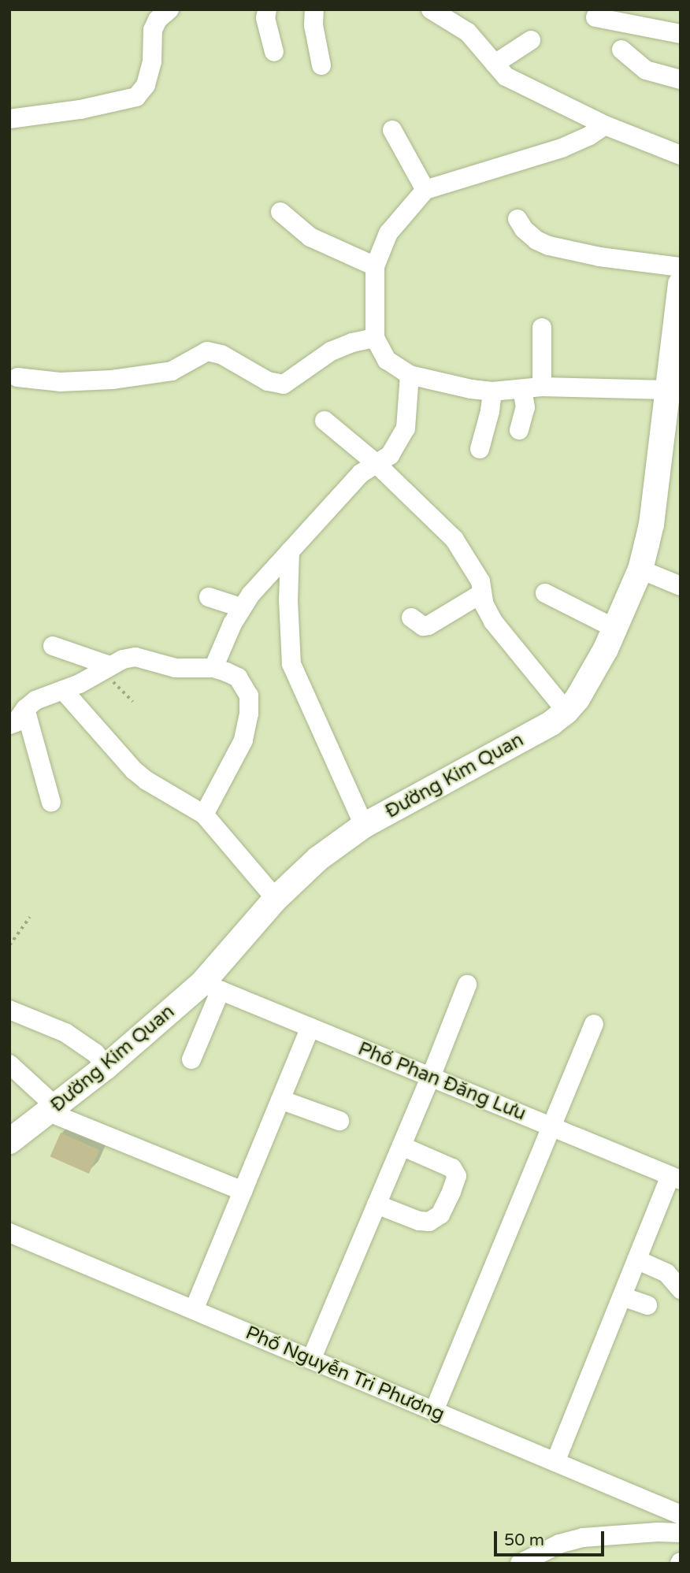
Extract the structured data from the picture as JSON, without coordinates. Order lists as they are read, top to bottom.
{
  "streets": {
    "main road": ["Đường Kim Quan"],
    "street": ["Phố Phan Đăng Lưu", "Phố Nguyễn Tri Phương"]
  },
  "crossings": [
    ["Đường Kim Quan", "Phố Phan Đăng Lưu"]
  ],
  "scale_bar": "50 m"
}
